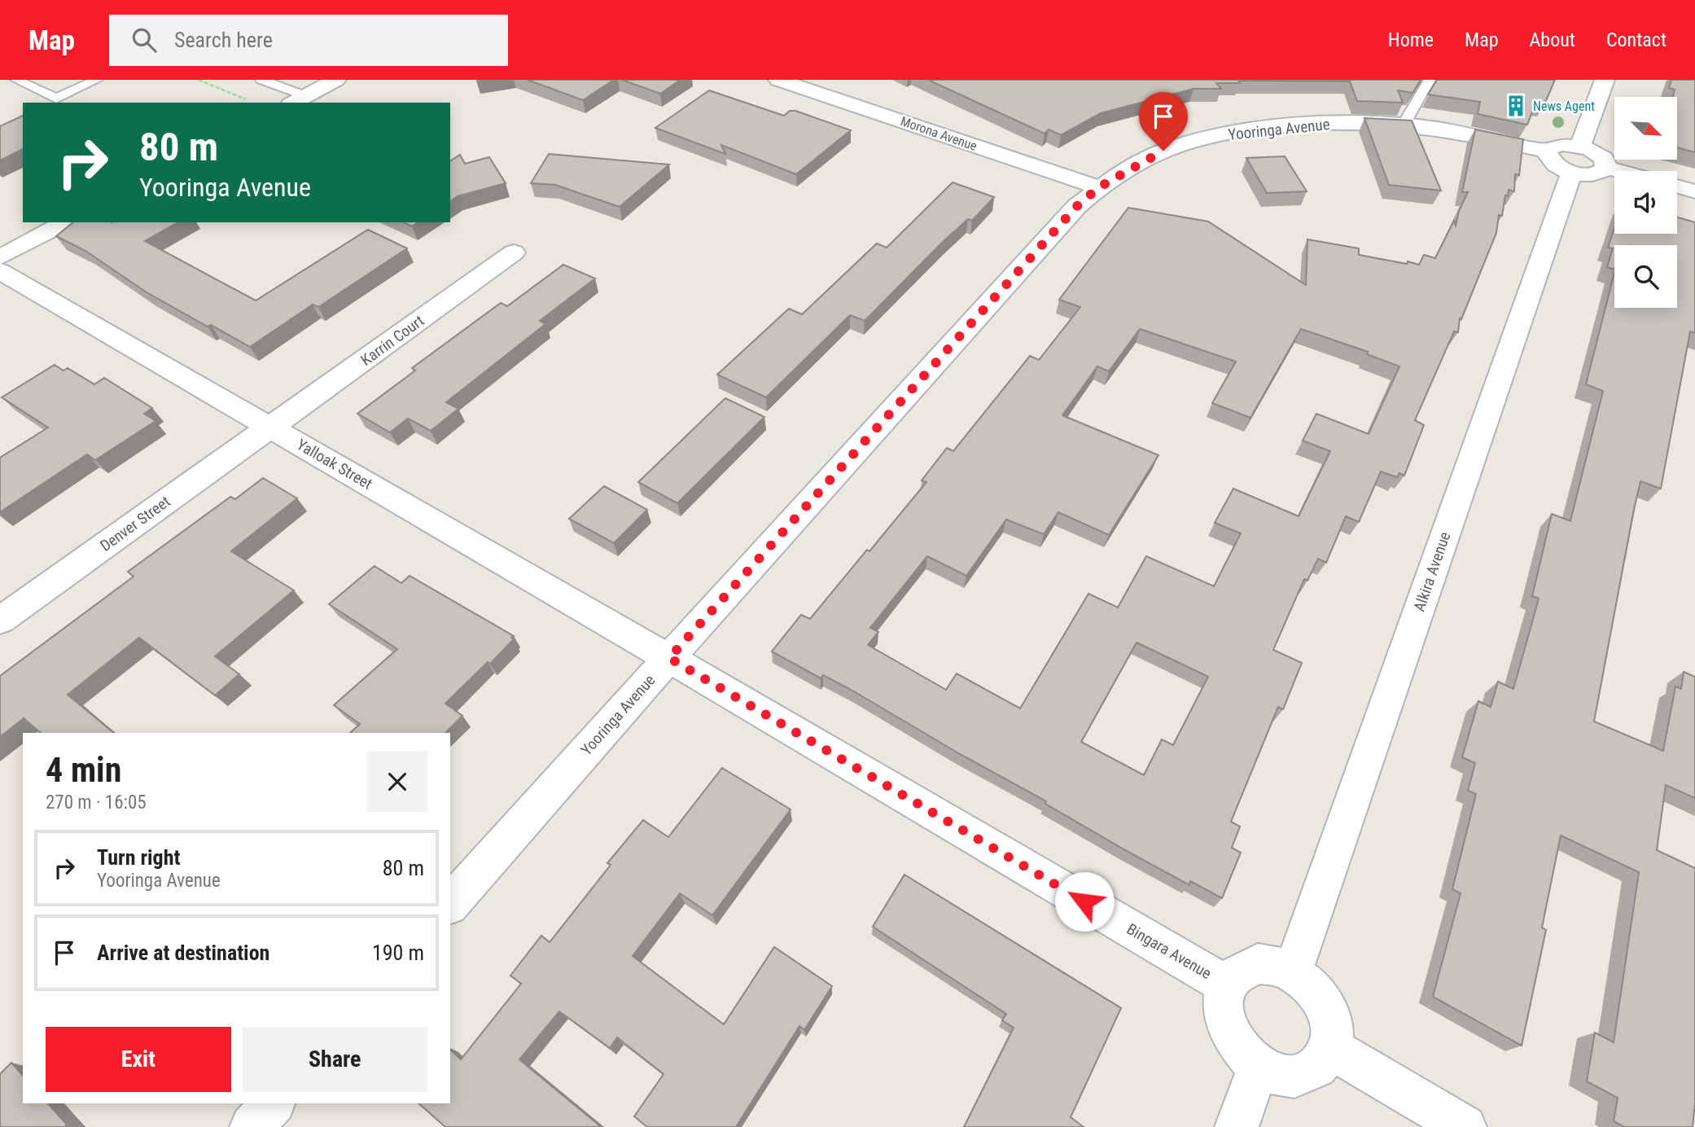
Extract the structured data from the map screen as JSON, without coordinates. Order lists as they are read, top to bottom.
{
  "streets": {
    "street": [
      "Yooringa Avenue",
      "Morona Avenue",
      "Karrin Court",
      "Yalloak Street",
      "Denver Street",
      "Alkira Avenue",
      "Bingara Avenue"
    ]
  },
  "crossings": [
    ["Yooringa Avenue", "Morona Avenue"],
    ["Yooringa Avenue", "Yalloak Street"],
    ["Yooringa Avenue", "Alkira Avenue"],
    ["Yooringa Avenue", "Bingara Avenue"],
    ["Karrin Court", "Yalloak Street"],
    ["Karrin Court", "Denver Street"],
    ["Yalloak Street", "Denver Street"],
    ["Yalloak Street", "Bingara Avenue"],
    ["Alkira Avenue", "Bingara Avenue"]
  ],
  "places": {
    "building": ["News Agent"]
  },
  "north": "bottom right",
  "page": {
    "header": "Map",
    "search": "Search here",
    "nav": [
      "Home",
      "Map",
      "About",
      "Contact"
    ],
    "turn": ["80 m", "Yooringa Avenue"],
    "heading": ["4 min", "270 m · 16:05"],
    "list": [
      {
        "name": "Turn right",
        "note": "Yooringa Avenue",
        "value": "80 m"
      },
      {
        "name": "Arrive at destination",
        "value": "190 m"
      }
    ],
    "buttons": ["Exit", "Share"]
  }
}
